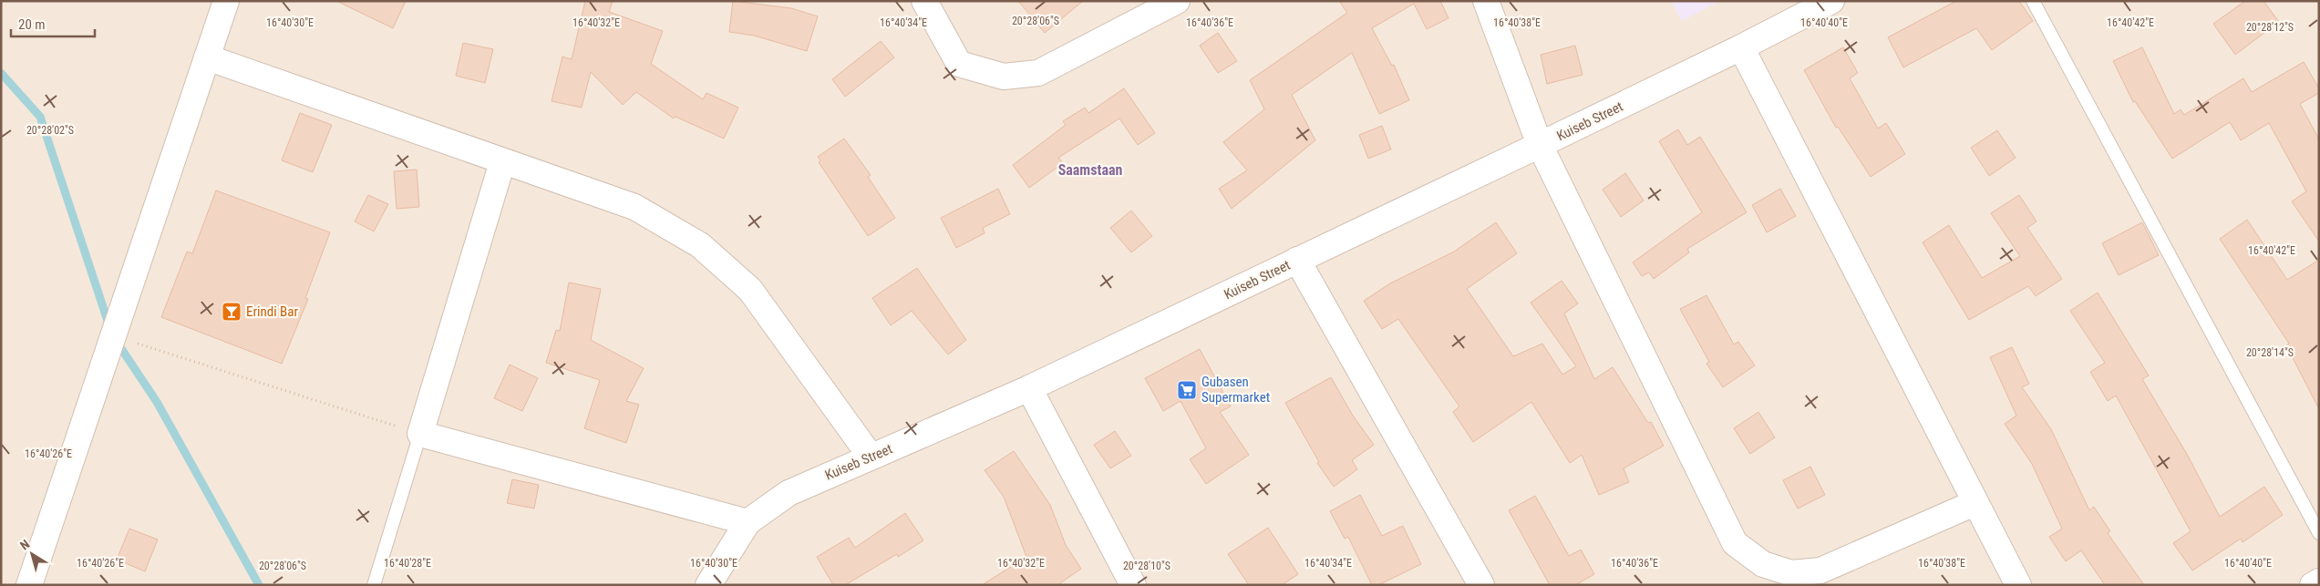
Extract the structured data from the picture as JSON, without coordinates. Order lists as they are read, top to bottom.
{
  "streets": {
    "street": ["Kuiseb Street"]
  },
  "districts": ["Saamstaan"],
  "places": {
    "bar": ["Erindi Bar"],
    "supermarket": ["Gubasen Supermarket"]
  },
  "scale_bar": "20 m",
  "north": "top left",
  "coordinates": [
    "20°28'06\"S",
    "16°40'30\"E",
    "16°40'32\"E",
    "16°40'34\"E",
    "16°40'36\"E",
    "16°40'38\"E",
    "16°40'40\"E",
    "16°40'42\"E",
    "20°28'12\"S",
    "20°28'02\"S",
    "20°28'14\"S",
    "16°40'26\"E",
    "16°40'28\"E",
    "20°28'10\"S"
  ]
}
